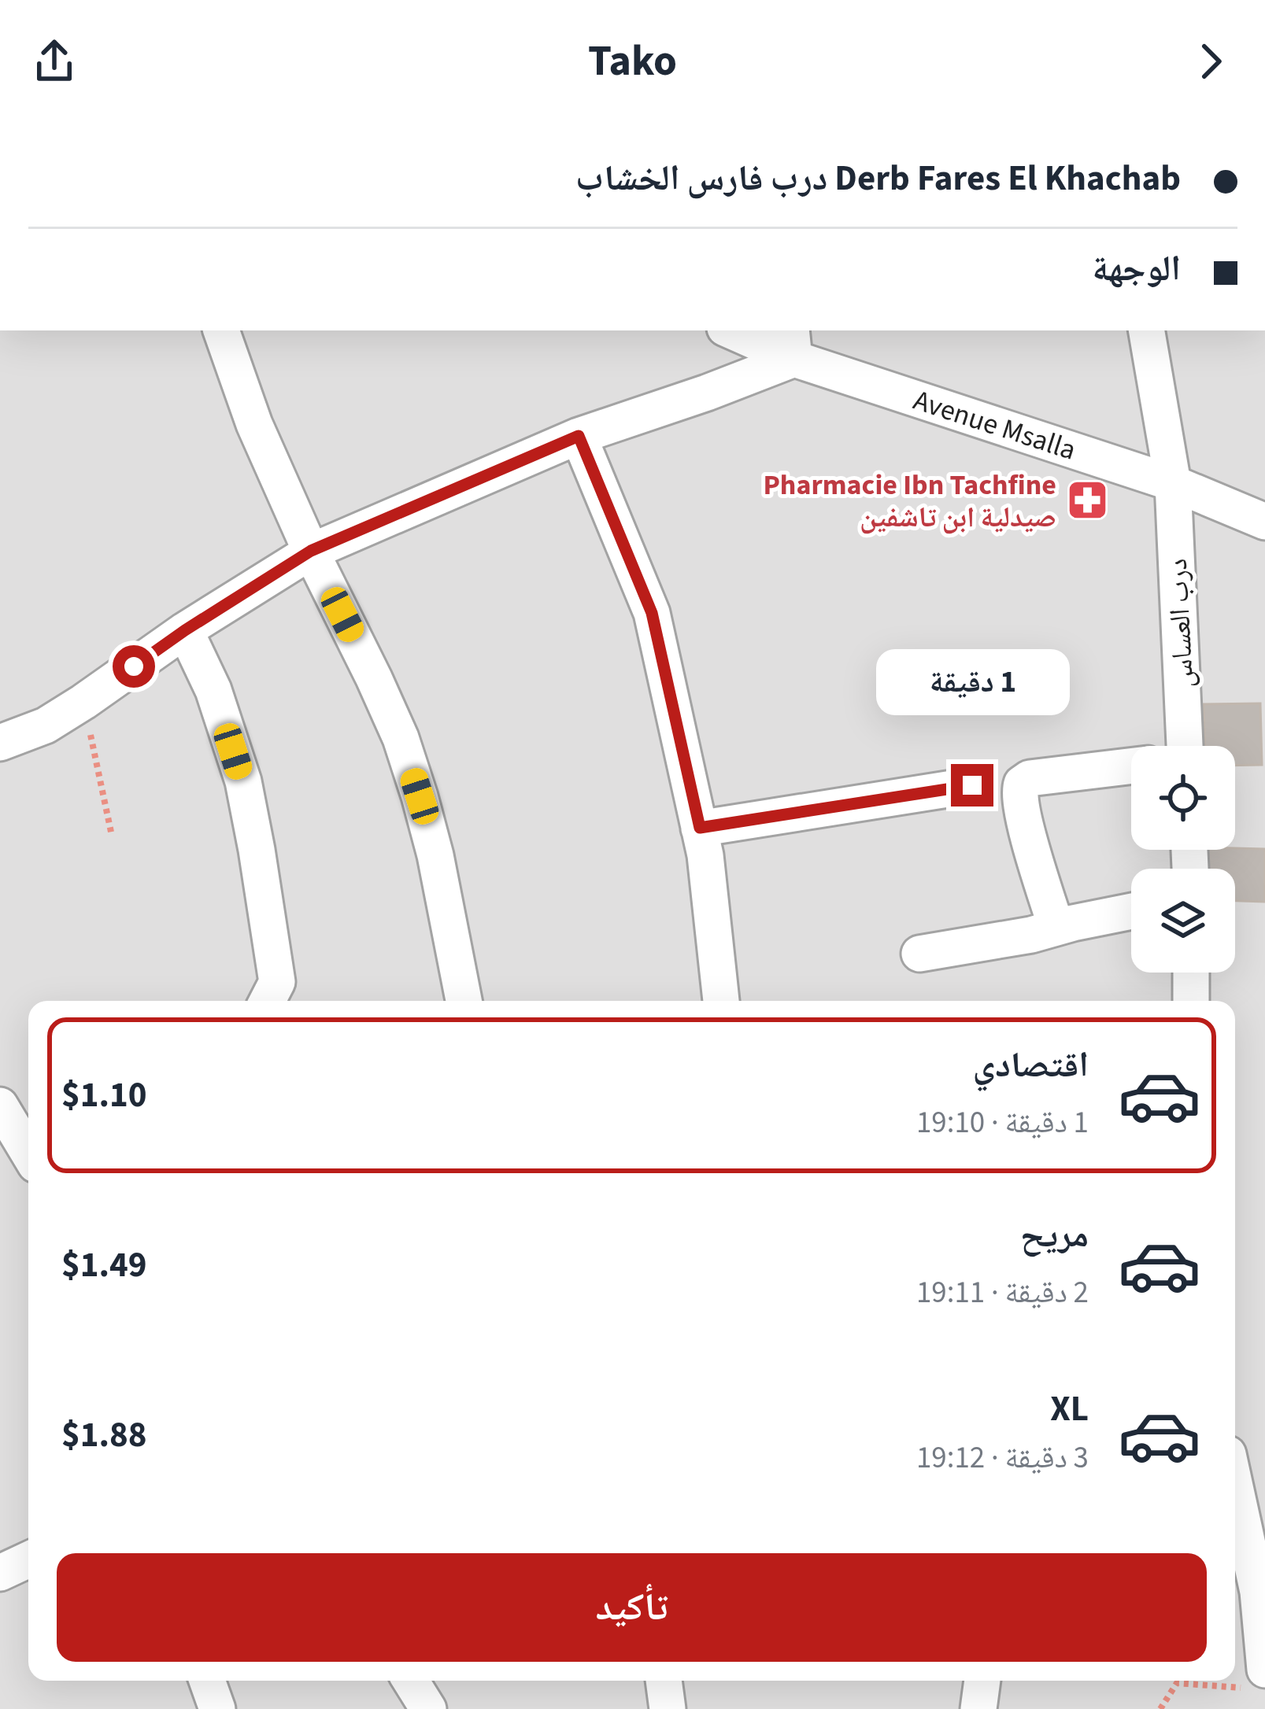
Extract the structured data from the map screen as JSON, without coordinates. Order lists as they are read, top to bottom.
{
  "streets": {
    "street": ["Avenue Msalla", "درب العساس"]
  },
  "crossings": [
    ["Avenue Msalla", "درب العساس"]
  ],
  "places": {
    "pharmacy": ["Pharmacie Ibn Tachfine صيدلية ابن تاشفين"]
  },
  "page": {
    "header": "Tako",
    "banner": ["Derb Fares El Khachab درب فارس الخشاب", "الوجهة"],
    "bubble": "1 دقيقة",
    "list": [
      {
        "name": "اقتصادي",
        "note": "1 دقيقة · 19:10",
        "value": "$1.10"
      },
      {
        "name": "مريح",
        "note": "2 دقيقة · 19:11",
        "value": "$1.49"
      },
      {
        "name": "XL",
        "note": "3 دقيقة · 19:12",
        "value": "$1.88"
      }
    ],
    "buttons": "تأكيد"
  }
}
